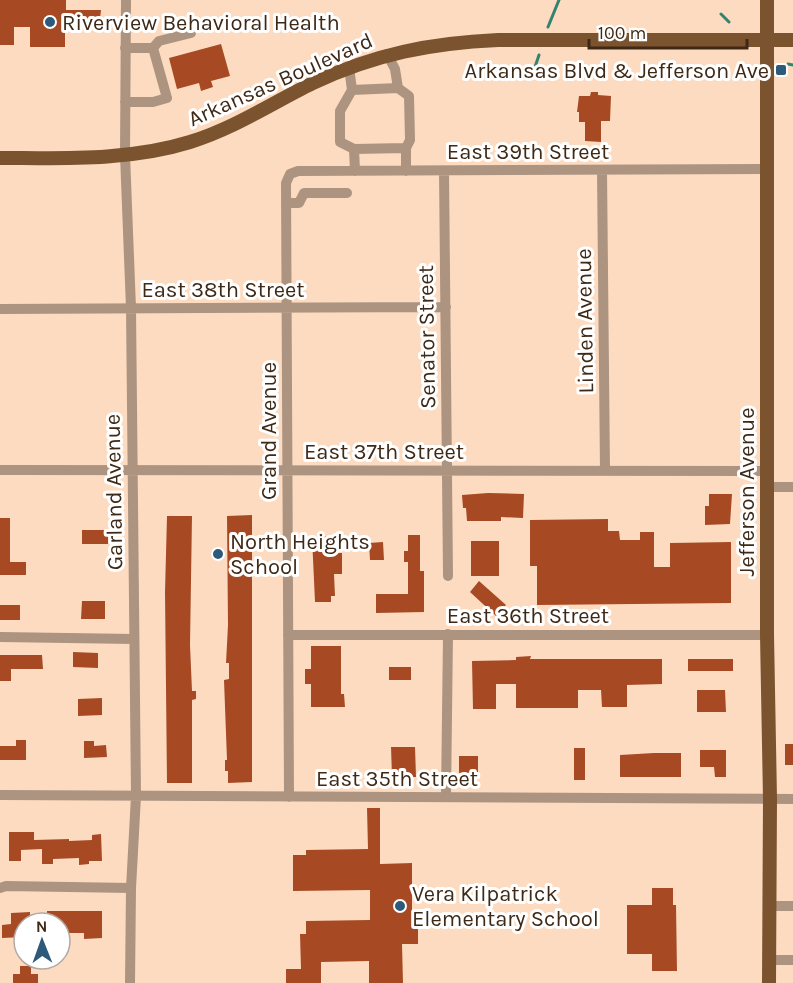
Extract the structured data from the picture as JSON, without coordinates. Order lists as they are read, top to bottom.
{
  "streets": {
    "main road": ["Arkansas Boulevard", "Jefferson Avenue"],
    "street": [
      "East 39th Street",
      "East 38th Street",
      "Linden Avenue",
      "Senator Street",
      "Grand Avenue",
      "East 37th Street",
      "Garland Avenue",
      "East 36th Street",
      "East 35th Street"
    ]
  },
  "crossings": [
    ["Arkansas Boulevard", "Garland Avenue"],
    ["Arkansas Boulevard", "Jefferson Avenue"],
    ["East 39th Street", "Linden Avenue"],
    ["East 39th Street", "Senator Street"],
    ["East 39th Street", "Grand Avenue"],
    ["East 39th Street", "Jefferson Avenue"],
    ["East 38th Street", "Senator Street"],
    ["East 38th Street", "Grand Avenue"],
    ["East 38th Street", "Garland Avenue"],
    ["Linden Avenue", "East 37th Street"],
    ["Senator Street", "East 37th Street"],
    ["Grand Avenue", "East 37th Street"],
    ["Grand Avenue", "East 36th Street"],
    ["Grand Avenue", "East 35th Street"],
    ["East 37th Street", "Garland Avenue"],
    ["East 37th Street", "Jefferson Avenue"],
    ["Garland Avenue", "East 35th Street"],
    ["Jefferson Avenue", "East 36th Street"],
    ["Jefferson Avenue", "East 35th Street"]
  ],
  "places": {
    "other": ["Riverview Behavioral Health", "North Heights School", "Vera Kilpatrick Elementary School"],
    "transit": ["Arkansas Blvd & Jefferson Ave"]
  },
  "scale_bar": "100 m",
  "north": "top"
}
